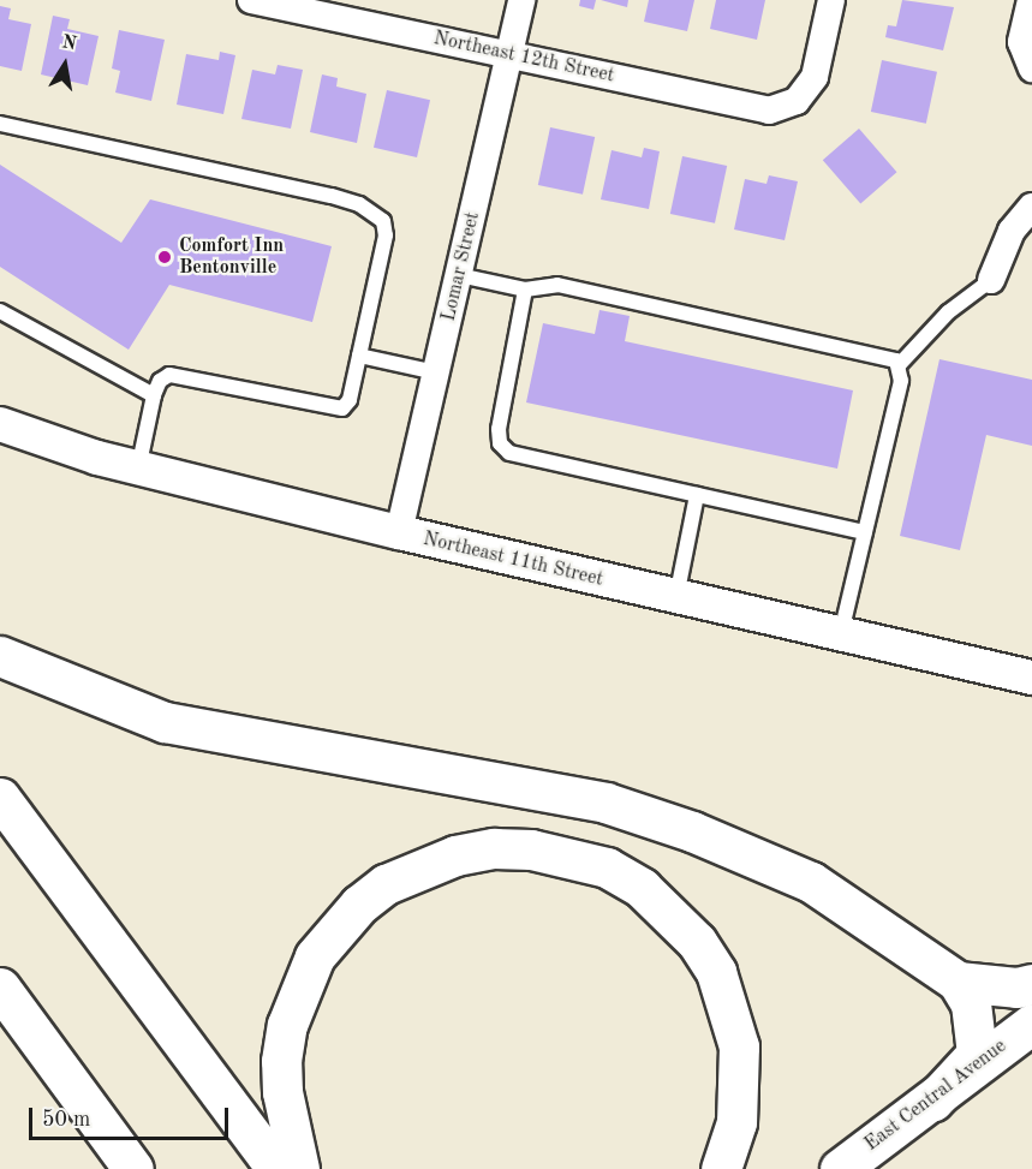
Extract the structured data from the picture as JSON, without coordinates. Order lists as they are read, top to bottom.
{
  "streets": {
    "main road": ["East Central Avenue"],
    "street": ["Northeast 12th Street", "Lomar Street", "Northeast 11th Street"]
  },
  "crossings": [
    ["Northeast 12th Street", "Lomar Street"],
    ["Lomar Street", "Northeast 11th Street"]
  ],
  "places": ["Comfort Inn Bentonville"],
  "scale_bar": "50 m",
  "north": "top"
}
